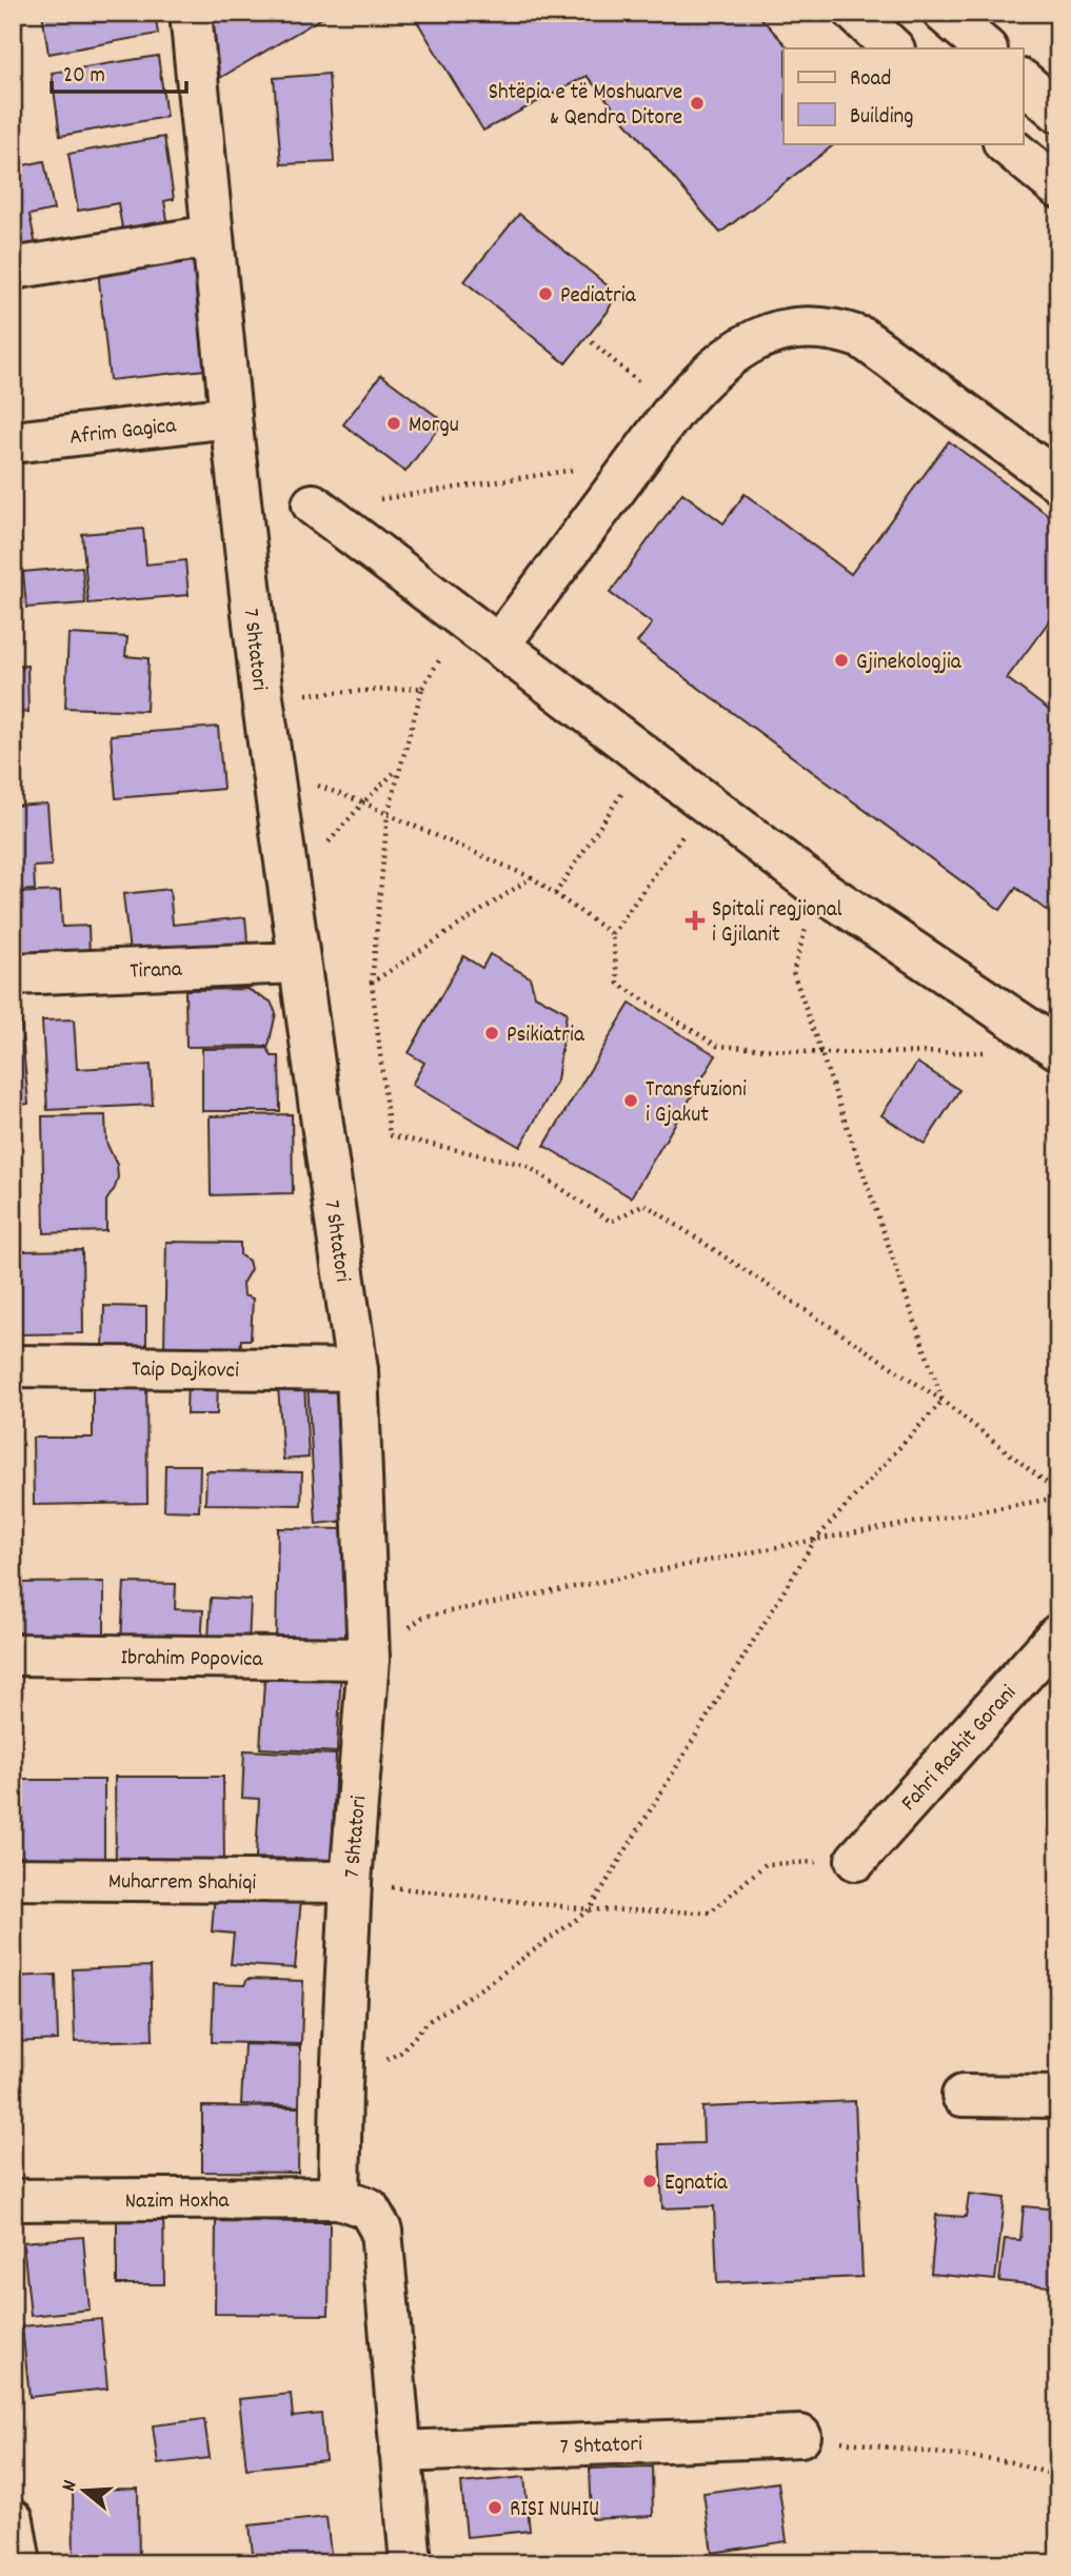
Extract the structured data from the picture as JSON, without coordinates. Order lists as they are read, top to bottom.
{
  "streets": {
    "street": [
      "Afrim Gagica",
      "7 Shtatori",
      "Tirana",
      "Taip Dajkovci",
      "Ibrahim Popovica",
      "Fahri Rashit Gorani",
      "Muharrem Shahiqi",
      "Nazim Hoxha"
    ]
  },
  "crossings": [
    ["Afrim Gagica", "7 Shtatori"],
    ["7 Shtatori", "Tirana"],
    ["7 Shtatori", "Taip Dajkovci"],
    ["7 Shtatori", "Ibrahim Popovica"],
    ["7 Shtatori", "Muharrem Shahiqi"],
    ["7 Shtatori", "Nazim Hoxha"]
  ],
  "places": {
    "other": [
      "Shtëpia e të Moshuarve & Qendra Ditore",
      "Pediatria",
      "Morgu",
      "Gjinekologjia",
      "Psikiatria",
      "Transfuzioni i Gjakut",
      "Egnatia",
      "RISI NUHIU"
    ],
    "health": ["Spitali regjional i Gjilanit"]
  },
  "legend": ["Road", "Building"],
  "scale_bar": "20 m",
  "north": "left"
}
